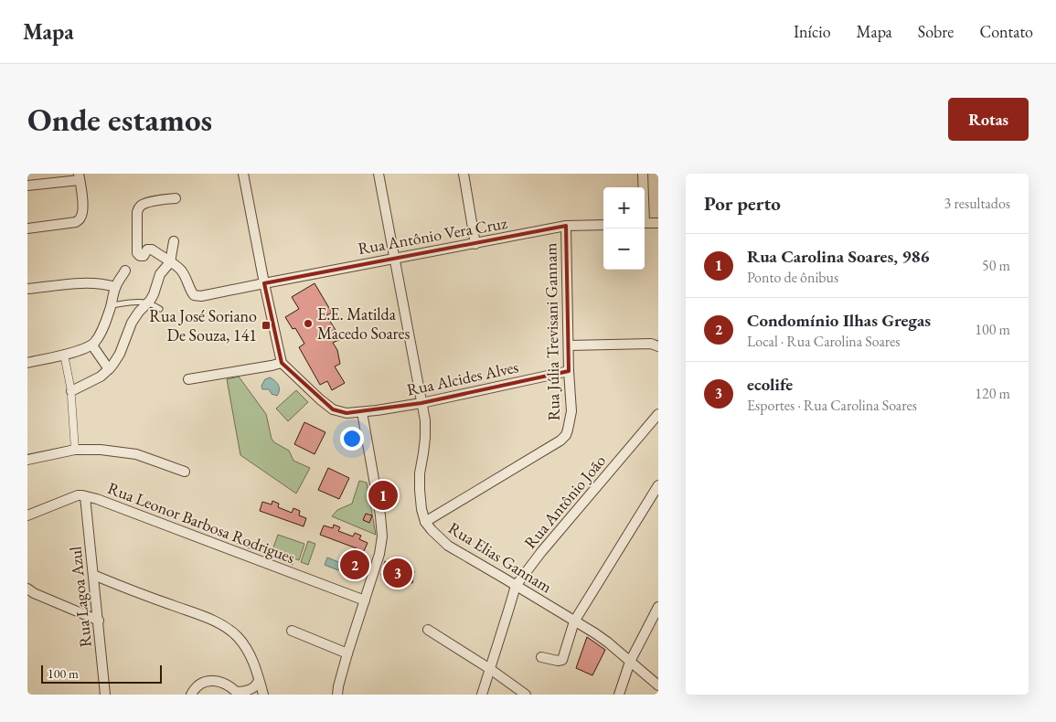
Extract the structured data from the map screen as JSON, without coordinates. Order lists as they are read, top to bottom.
{
  "streets": {
    "street": [
      "Rua Antônio Vera Cruz",
      "Rua Júlia Trevisani Gannam",
      "Rua Alcides Alves",
      "Rua Antônio João",
      "Rua Leonor Barbosa Rodrigues",
      "Rua Elias Gannam",
      "Rua Lagoa Azul"
    ]
  },
  "crossings": [
    ["Rua Antônio Vera Cruz", "Rua Júlia Trevisani Gannam"],
    ["Rua Antônio Vera Cruz", "Rua Elias Gannam"],
    ["Rua Júlia Trevisani Gannam", "Rua Alcides Alves"],
    ["Rua Júlia Trevisani Gannam", "Rua Elias Gannam"],
    ["Rua Alcides Alves", "Rua Elias Gannam"],
    ["Rua Antônio João", "Rua Elias Gannam"],
    ["Rua Leonor Barbosa Rodrigues", "Rua Lagoa Azul"]
  ],
  "places": {
    "other": ["E.E. Matilda Macedo Soares"],
    "transit": ["Rua José Soriano De Souza, 141"]
  },
  "scale_bar": "100 m",
  "page": {
    "header": "Mapa",
    "nav": [
      "Início",
      "Mapa",
      "Sobre",
      "Contato"
    ],
    "buttons": "Rotas",
    "title": "Onde estamos",
    "heading": ["Por perto", "3 resultados"],
    "map_buttons": ["+", "−"],
    "list": [
      {
        "mark": "1",
        "name": "Rua Carolina Soares, 986",
        "note": "Ponto de ônibus",
        "value": "50 m"
      },
      {
        "mark": "2",
        "name": "Condomínio Ilhas Gregas",
        "note": "Local · Rua Carolina Soares",
        "value": "100 m"
      },
      {
        "mark": "3",
        "name": "ecolife",
        "note": "Esportes · Rua Carolina Soares",
        "value": "120 m"
      }
    ],
    "pins": ["1", "2", "3"],
    "scale": "100 m"
  }
}
